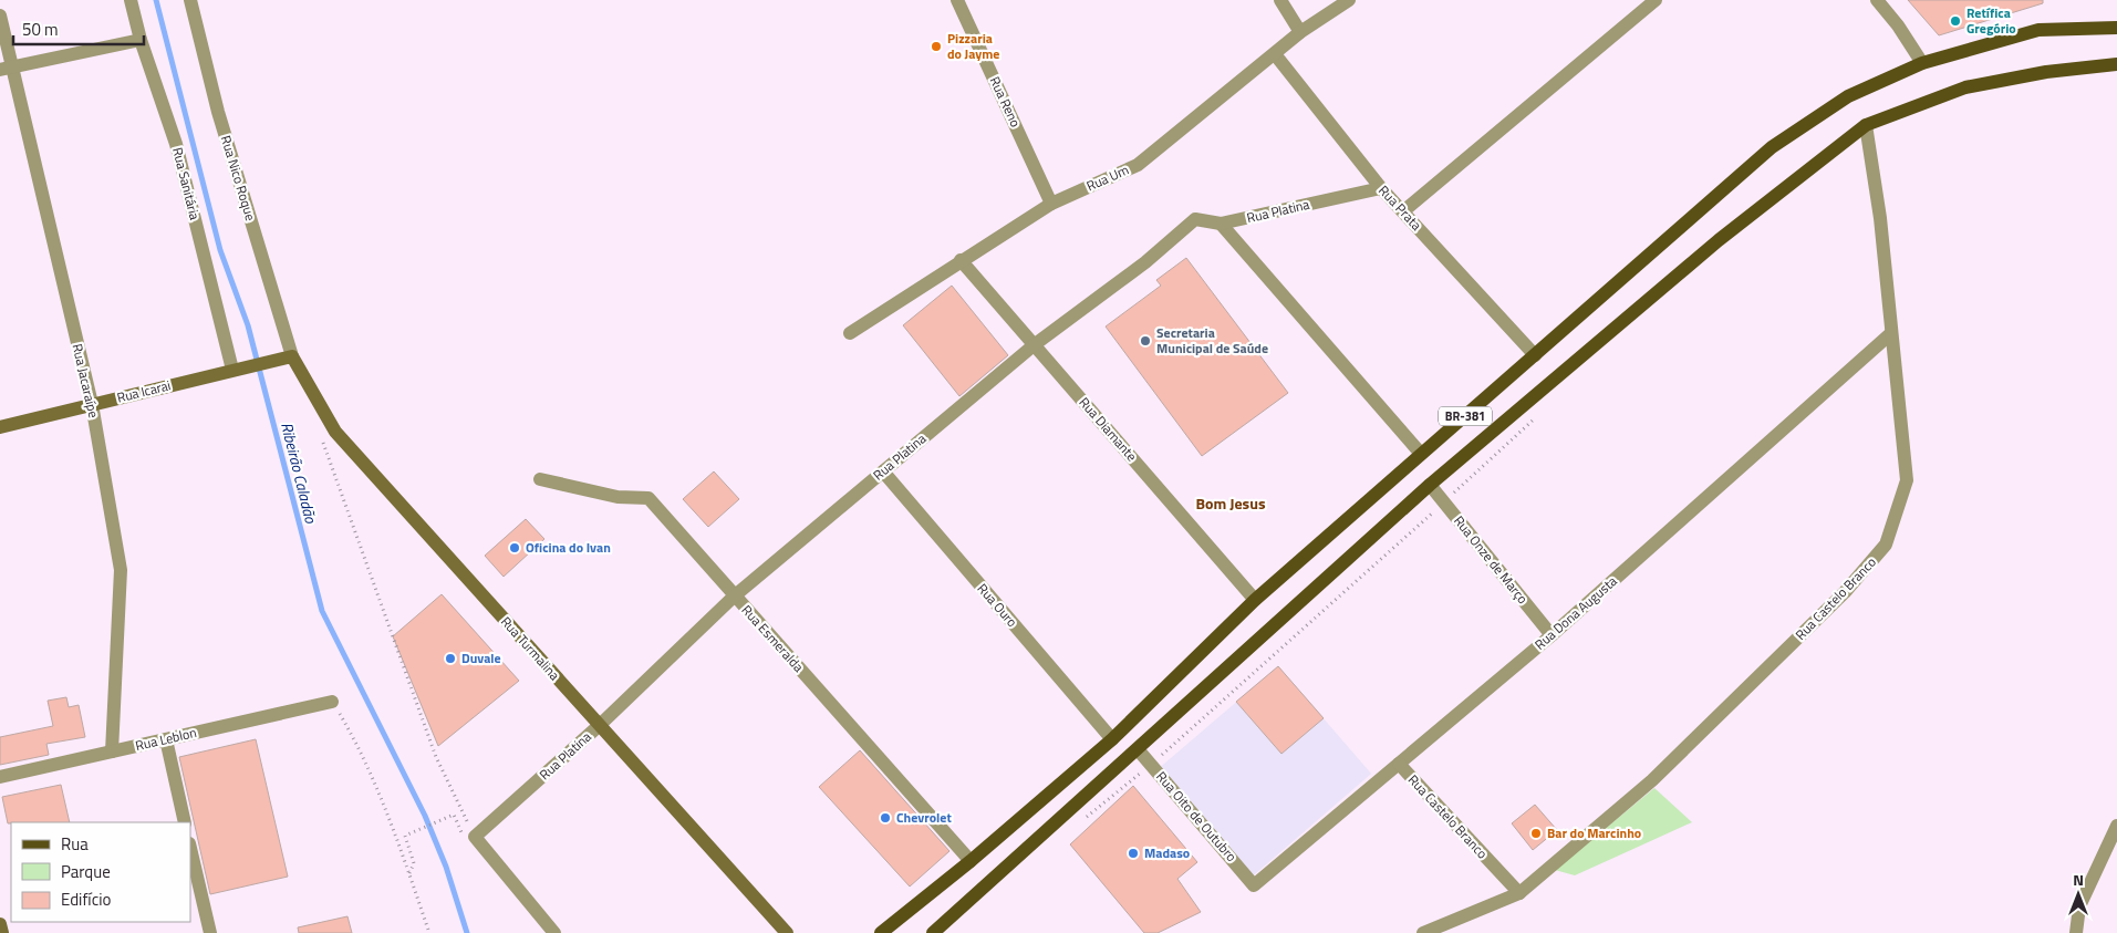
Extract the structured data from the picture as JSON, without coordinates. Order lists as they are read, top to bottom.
{
  "streets": {
    "main road": ["Rua Icarai", "BR-381", "Rua Turmalina"],
    "street": [
      "Rua Reno",
      "Rua Nico Roque",
      "Rua Um",
      "Rua Sanitária",
      "Rua Prata",
      "Rua Platina",
      "Rua Jacaraípe",
      "Rua Diamante",
      "Rua Onze de Março",
      "Rua Castelo Branco",
      "Rua Ouro",
      "Rua Dona Augusta",
      "Rua Esmeralda",
      "Rua Leblon",
      "Rua Oito de Outubro"
    ]
  },
  "crossings": [
    ["Rua Reno", "Rua Um"],
    ["Rua Nico Roque", "Rua Icarai"],
    ["Rua Nico Roque", "Rua Turmalina"],
    ["Rua Um", "Rua Prata"],
    ["Rua Um", "Rua Diamante"],
    ["Rua Sanitária", "Rua Icarai"],
    ["Rua Prata", "Rua Platina"],
    ["Rua Prata", "BR-381"],
    ["Rua Platina", "Rua Diamante"],
    ["Rua Platina", "Rua Ouro"],
    ["Rua Platina", "Rua Esmeralda"],
    ["Rua Platina", "Rua Turmalina"],
    ["Rua Jacaraípe", "Rua Icarai"],
    ["Rua Jacaraípe", "Rua Leblon"],
    ["Rua Icarai", "Rua Turmalina"],
    ["BR-381", "Rua Diamante"],
    ["BR-381", "Rua Onze de Março"],
    ["BR-381", "Rua Castelo Branco"],
    ["BR-381", "Rua Ouro"],
    ["BR-381", "Rua Esmeralda"],
    ["BR-381", "Rua Oito de Outubro"],
    ["Rua Onze de Março", "Rua Dona Augusta"],
    ["Rua Castelo Branco", "Rua Dona Augusta"],
    ["Rua Dona Augusta", "Rua Oito de Outubro"]
  ],
  "districts": ["Bom Jesus"],
  "water": ["Ribeirão Caladão"],
  "places": [
    "Retífica Gregório",
    "Pizzaria do Jayme",
    "Secretaria Municipal de Saúde",
    "Oficina do Ivan",
    "Duvale",
    "Chevrolet",
    "Bar do Marcinho",
    "Madaso"
  ],
  "legend": ["Rua", "Parque", "Edifício"],
  "scale_bar": "50 m",
  "north": "top"
}
